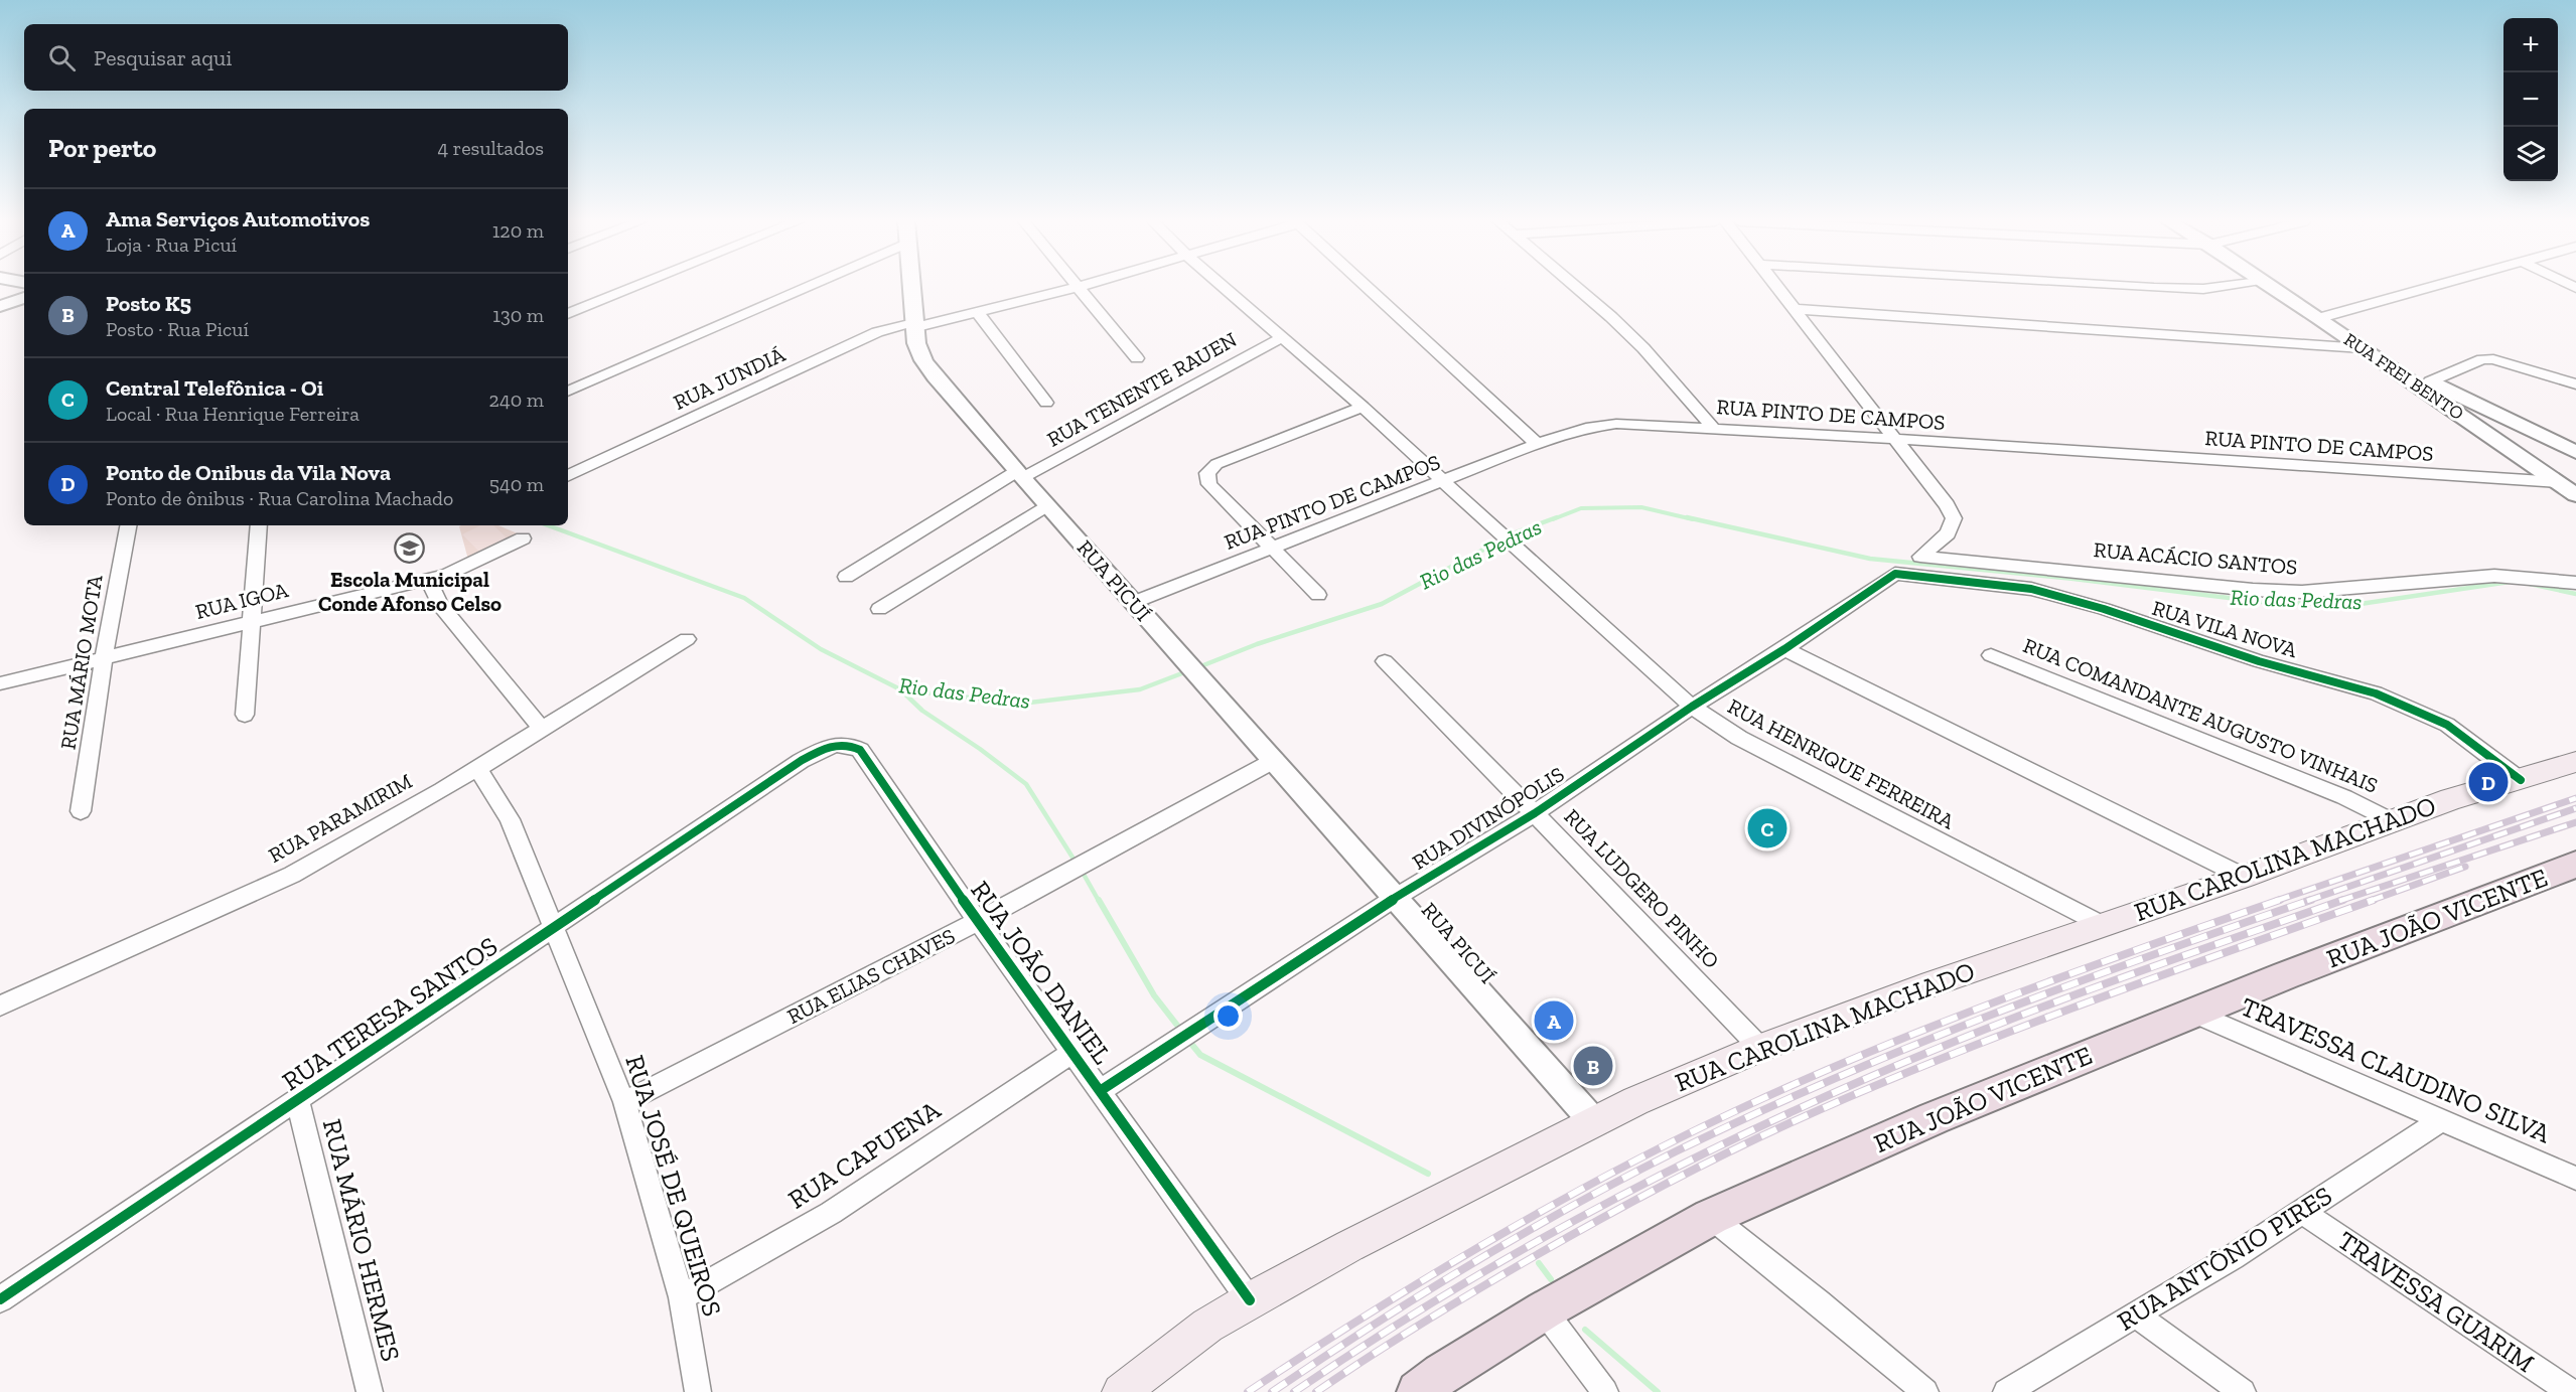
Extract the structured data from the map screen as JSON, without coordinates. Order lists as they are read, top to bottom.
{
  "streets": {
    "main road": ["RUA CAROLINA MACHADO", "RUA JOÃO VICENTE"],
    "street": [
      "RUA FREI BENTO",
      "RUA JUNDIÁ",
      "RUA TENENTE RAUEN",
      "RUA PINTO DE CAMPOS",
      "RUA ACÁCIO SANTOS",
      "RUA PICUÍ",
      "RUA IGOA",
      "RUA VILA NOVA",
      "RUA MÁRIO MOTA",
      "RUA COMANDANTE AUGUSTO VINHAIS",
      "RUA HENRIQUE FERREIRA",
      "RUA PARAMIRIM",
      "RUA DIVINÓPOLIS",
      "RUA LUDGERO PINHO",
      "RUA JOÃO DANIEL",
      "RUA ELIAS CHAVES",
      "RUA TERESA SANTOS",
      "TRAVESSA CLAUDINO SILVA",
      "RUA CAPUENA",
      "RUA JOSÉ DE QUEIROS",
      "RUA MÁRIO HERMES",
      "RUA ANTÔNIO PIRES",
      "TRAVESSA GUARIM"
    ]
  },
  "crossings": [
    ["RUA FREI BENTO", "RUA PINTO DE CAMPOS"],
    ["RUA JUNDIÁ", "RUA PICUÍ"],
    ["RUA TENENTE RAUEN", "RUA PICUÍ"],
    ["RUA TENENTE RAUEN", "RUA HENRIQUE FERREIRA"],
    ["RUA PINTO DE CAMPOS", "RUA ACÁCIO SANTOS"],
    ["RUA PINTO DE CAMPOS", "RUA PICUÍ"],
    ["RUA PINTO DE CAMPOS", "RUA HENRIQUE FERREIRA"],
    ["RUA PICUÍ", "RUA DIVINÓPOLIS"],
    ["RUA PICUÍ", "RUA CAROLINA MACHADO"],
    ["RUA PICUÍ", "RUA ELIAS CHAVES"],
    ["RUA IGOA", "RUA MÁRIO MOTA"],
    ["RUA VILA NOVA", "RUA DIVINÓPOLIS"],
    ["RUA VILA NOVA", "RUA CAROLINA MACHADO"],
    ["RUA COMANDANTE AUGUSTO VINHAIS", "RUA CAROLINA MACHADO"],
    ["RUA HENRIQUE FERREIRA", "RUA DIVINÓPOLIS"],
    ["RUA HENRIQUE FERREIRA", "RUA CAROLINA MACHADO"],
    ["RUA PARAMIRIM", "RUA JOSÉ DE QUEIROS"],
    ["RUA DIVINÓPOLIS", "RUA LUDGERO PINHO"],
    ["RUA DIVINÓPOLIS", "RUA JOÃO DANIEL"],
    ["RUA CAROLINA MACHADO", "RUA LUDGERO PINHO"],
    ["RUA CAROLINA MACHADO", "RUA JOÃO DANIEL"],
    ["RUA JOÃO VICENTE", "TRAVESSA CLAUDINO SILVA"],
    ["RUA JOÃO DANIEL", "RUA ELIAS CHAVES"],
    ["RUA JOÃO DANIEL", "RUA TERESA SANTOS"],
    ["RUA JOÃO DANIEL", "RUA CAPUENA"],
    ["RUA ELIAS CHAVES", "RUA JOSÉ DE QUEIROS"],
    ["RUA TERESA SANTOS", "RUA JOSÉ DE QUEIROS"],
    ["RUA TERESA SANTOS", "RUA MÁRIO HERMES"],
    ["TRAVESSA CLAUDINO SILVA", "RUA ANTÔNIO PIRES"],
    ["RUA CAPUENA", "RUA JOSÉ DE QUEIROS"],
    ["RUA ANTÔNIO PIRES", "TRAVESSA GUARIM"]
  ],
  "water": ["Rio das Pedras"],
  "places": {
    "school or university": ["Escola Municipal Conde Afonso Celso"]
  },
  "page": {
    "map_buttons": ["+", "−"],
    "search": "Pesquisar aqui",
    "heading": ["Por perto", "4 resultados"],
    "list": [
      {
        "mark": "A",
        "name": "Ama Serviços Automotivos",
        "note": "Loja · Rua Picuí",
        "value": "120 m"
      },
      {
        "mark": "B",
        "name": "Posto K5",
        "note": "Posto · Rua Picuí",
        "value": "130 m"
      },
      {
        "mark": "C",
        "name": "Central Telefônica - Oi",
        "note": "Local · Rua Henrique Ferreira",
        "value": "240 m"
      },
      {
        "mark": "D",
        "name": "Ponto de Onibus da Vila Nova",
        "note": "Ponto de ônibus · Rua Carolina Machado",
        "value": "540 m"
      }
    ],
    "pins": [
      "D",
      "C",
      "A",
      "B"
    ]
  }
}
